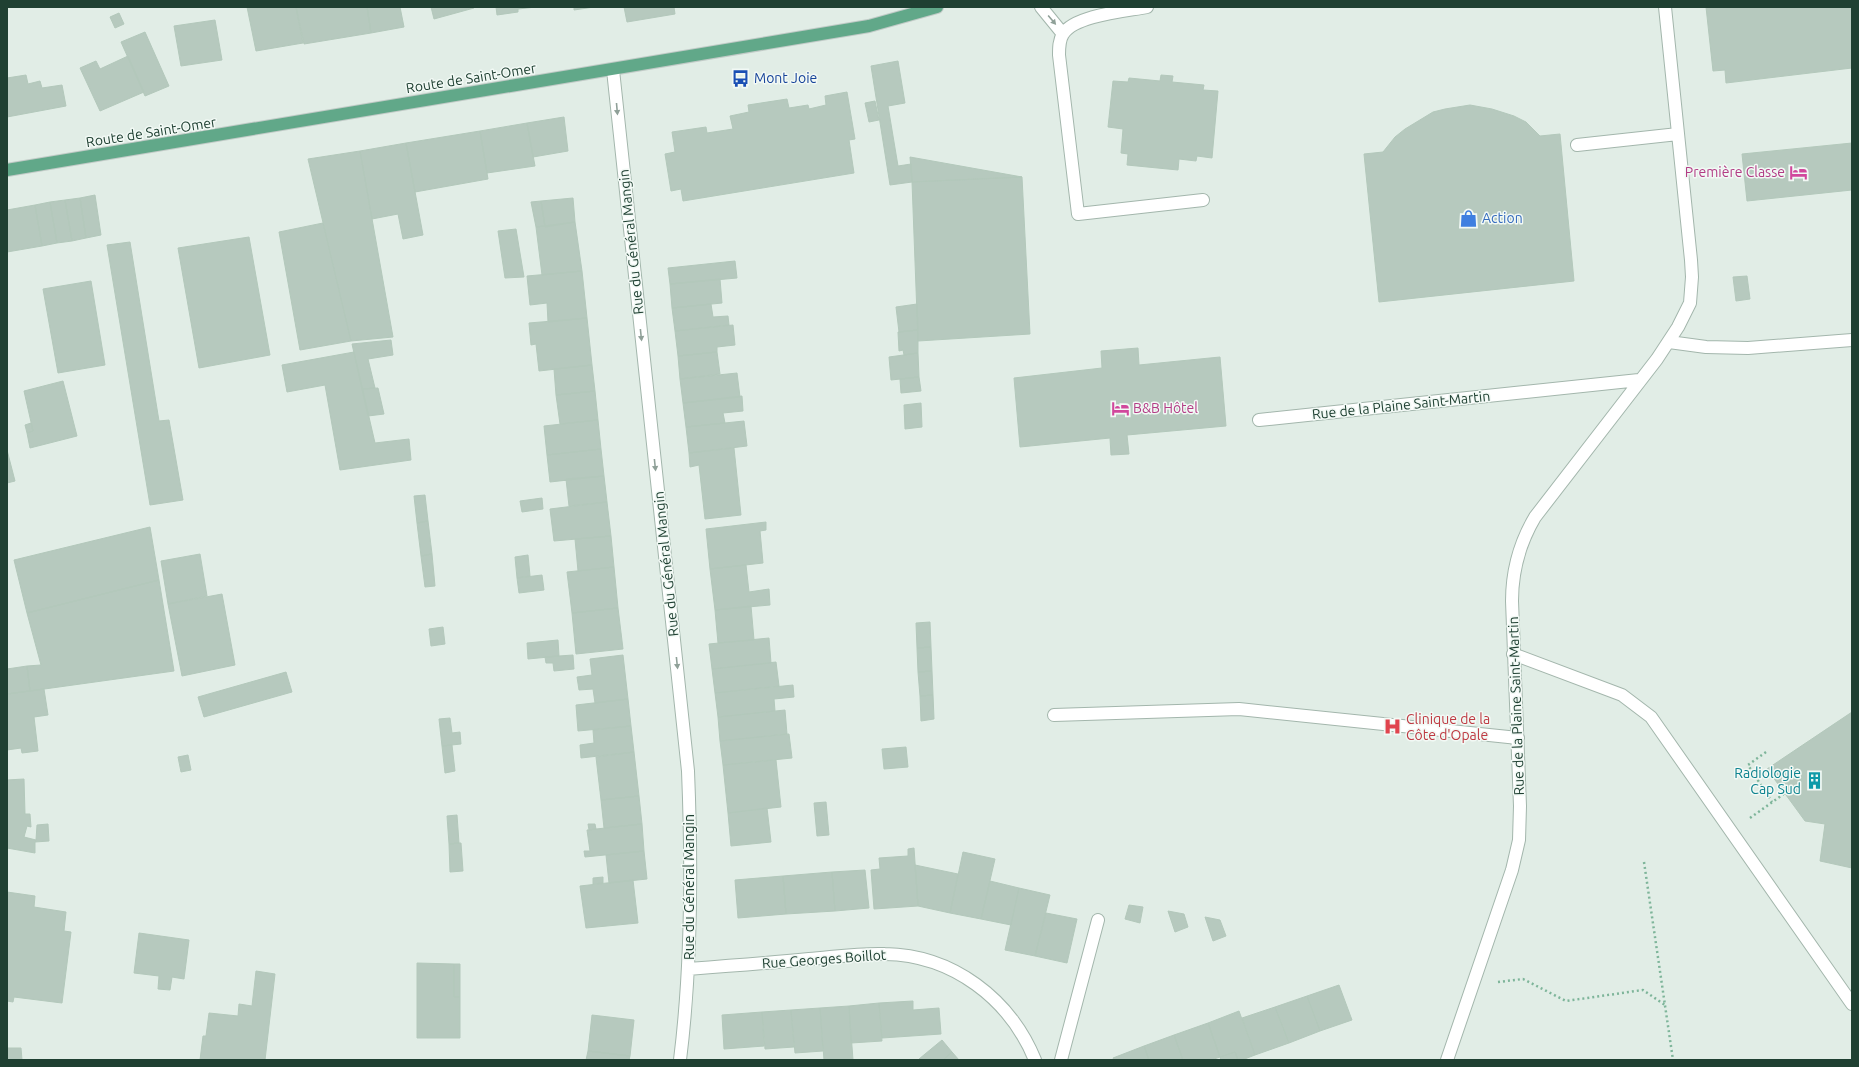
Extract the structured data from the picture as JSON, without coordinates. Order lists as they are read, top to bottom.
{
  "streets": {
    "main road": ["Route de Saint-Omer"],
    "street": ["Rue du Général Mangin", "Rue de la Plaine Saint-Martin", "Rue Georges Boillot"]
  },
  "crossings": [
    ["Route de Saint-Omer", "Rue du Général Mangin"],
    ["Rue du Général Mangin", "Rue Georges Boillot"]
  ],
  "one_way": ["Rue du Général Mangin"],
  "places": {
    "bus stop": ["Mont Joie"],
    "hotel": ["Première Classe", "B&B Hôtel"],
    "shop": ["Action"],
    "hospital": ["Clinique de la Côte d'Opale"],
    "building": ["Radiologie Cap Sud"]
  }
}
